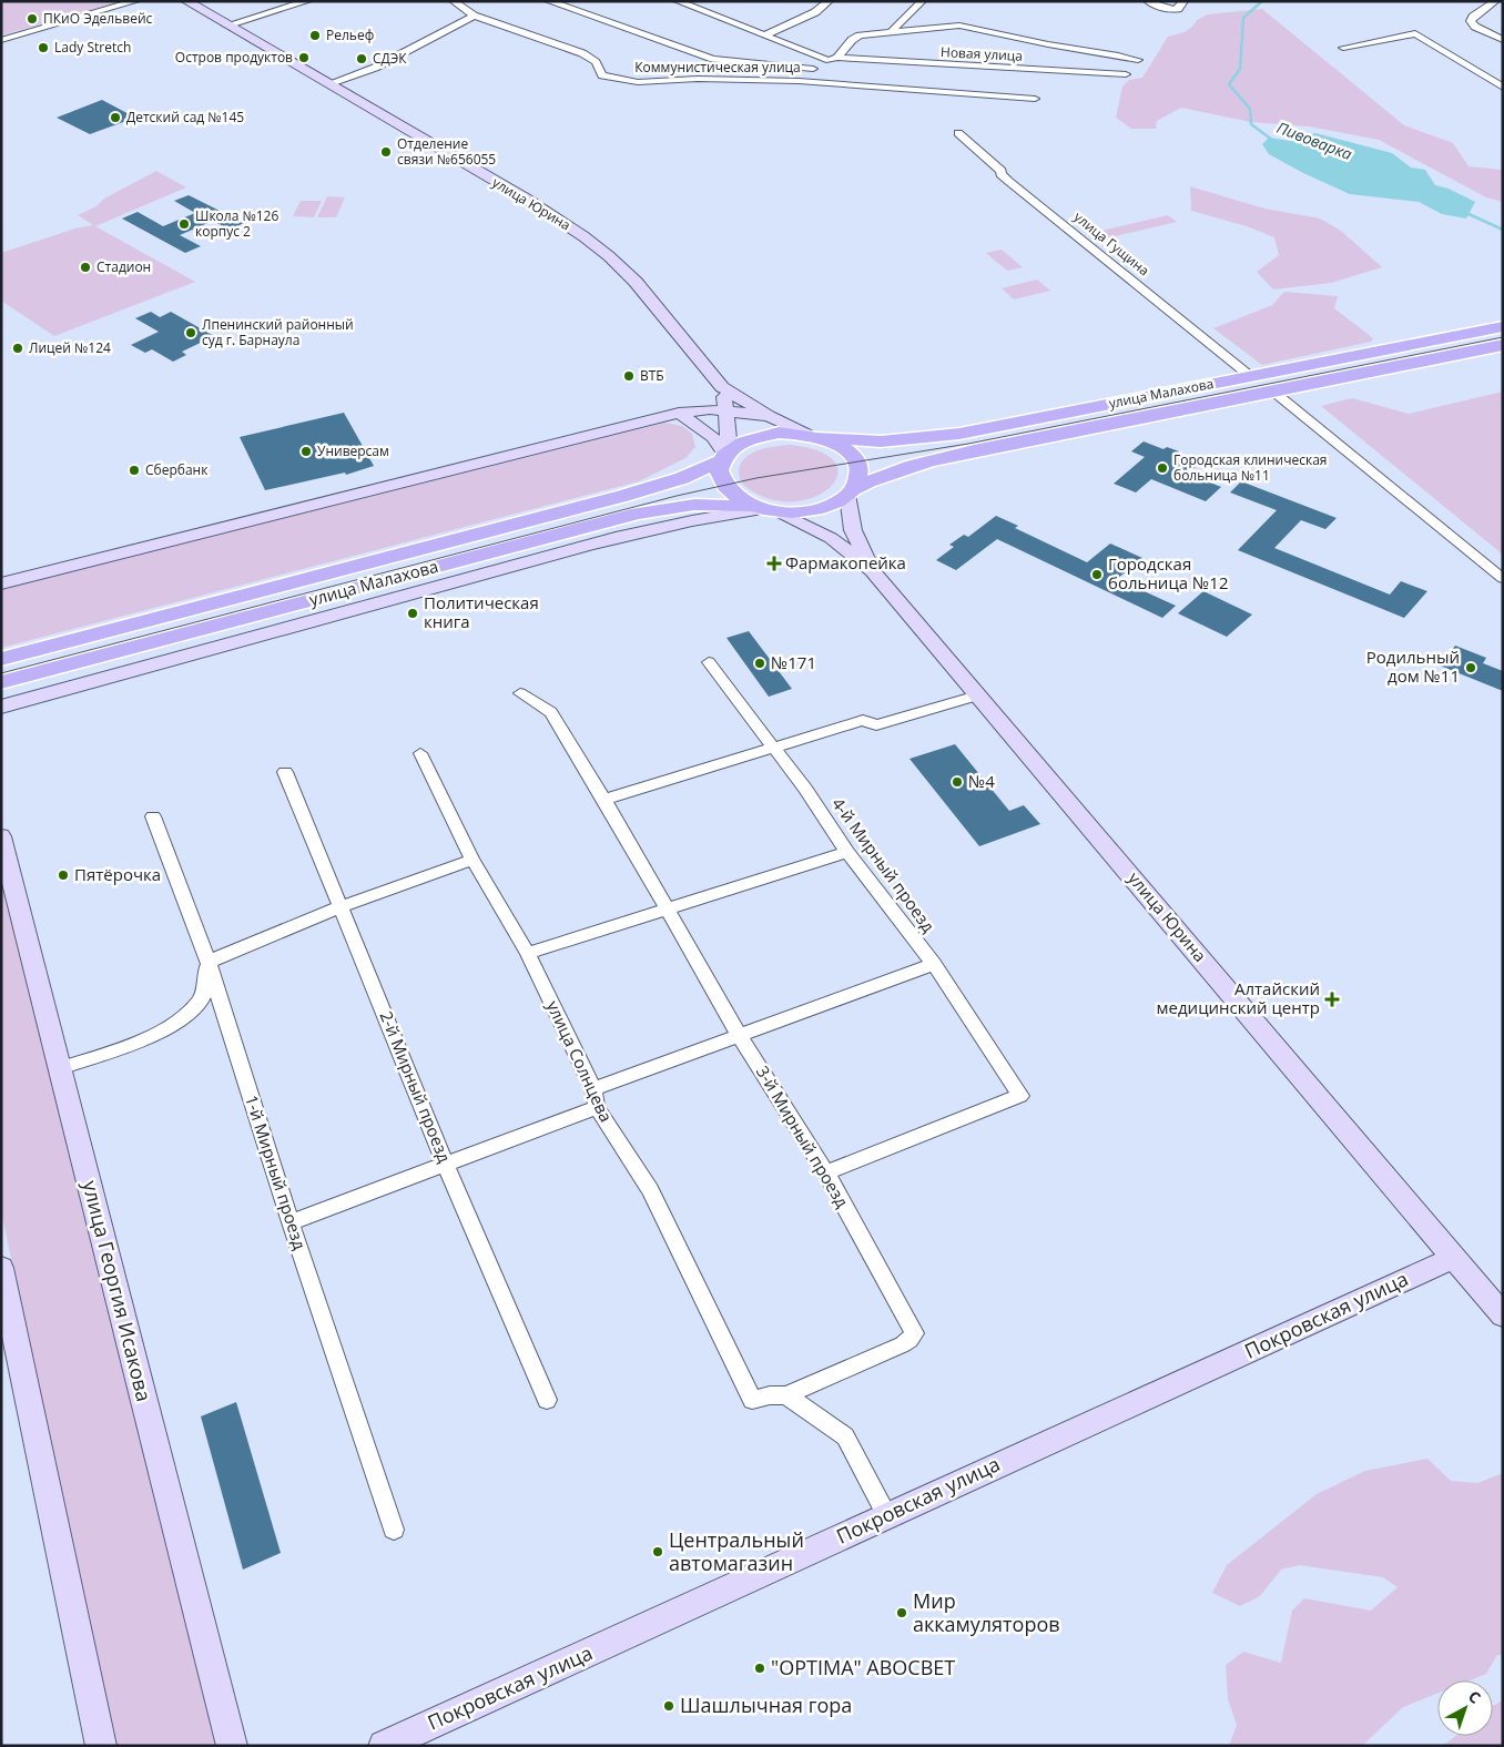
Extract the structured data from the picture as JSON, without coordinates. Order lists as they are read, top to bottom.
{
  "streets": {
    "main road": ["улица Юрина", "улица Малахова"],
    "street": [
      "Новая улица",
      "Коммунистическая улица",
      "улица Гущина",
      "4-й Мирный проезд",
      "улица Солнцева",
      "2-й Мирный проезд",
      "3-й Мирный проезд",
      "1-й Мирный проезд",
      "улица Георгия Исакова",
      "Покровская улица"
    ]
  },
  "crossings": [
    ["Новая улица", "Коммунистическая улица"],
    ["улица Юрина", "улица Малахова"],
    ["улица Юрина", "Покровская улица"],
    ["улица Гущина", "улица Малахова"],
    ["4-й Мирный проезд", "3-й Мирный проезд"],
    ["улица Солнцева", "3-й Мирный проезд"]
  ],
  "water": ["Пивоварка"],
  "places": {
    "other": [
      "ПКиО Эдельвейс",
      "Рельеф",
      "Lady Stretch",
      "Остров продуктов",
      "СДЭК",
      "Детский сад №145",
      "Отделение связи №656055",
      "Школа №126 корпус 2",
      "Стадион",
      "Лпенинский районный суд г. Барнаула",
      "Лицей №124",
      "ВТБ",
      "Универсам",
      "Городская клиническая больница №11",
      "Сбербанк",
      "Городская больница №12",
      "Политическая книга",
      "№171",
      "Родильный дом №11",
      "№4",
      "Пятёрочка",
      "Центральный автомагазин",
      "Мир аккамуляторов",
      "\"OPTIMA\" АВОСВЕТ",
      "Шашлычная гора"
    ],
    "health": ["Фармакопейка", "Алтайский медицинский центр"]
  },
  "north": "top right"
}
